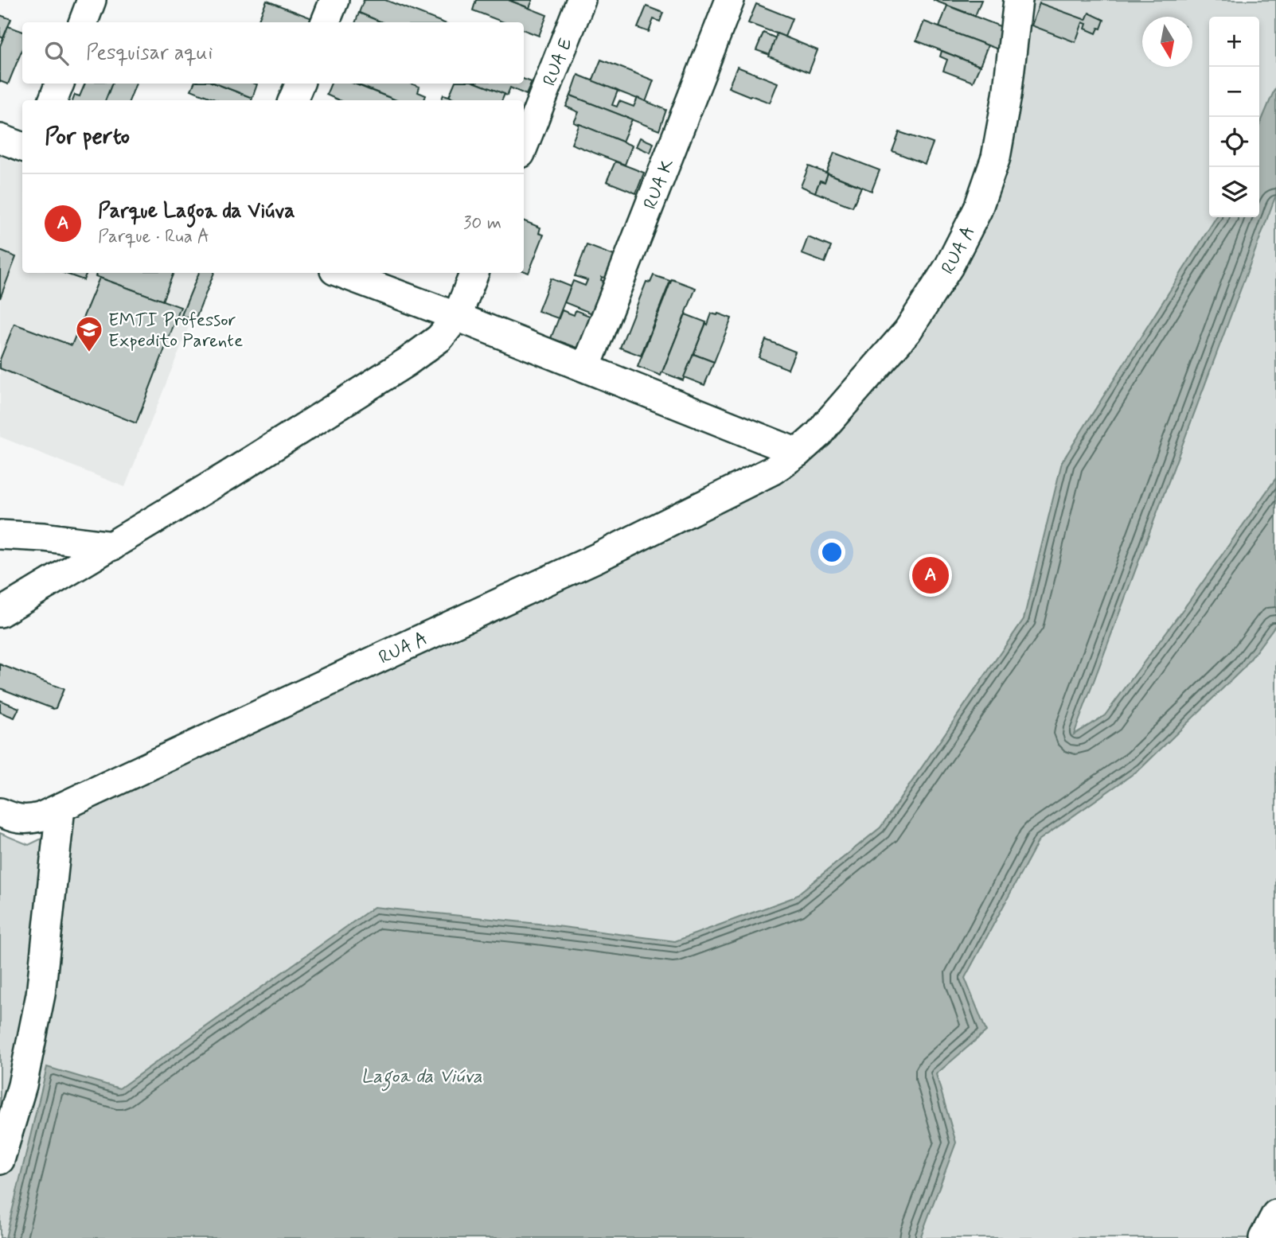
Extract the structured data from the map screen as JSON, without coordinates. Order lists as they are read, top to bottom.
{
  "streets": {
    "street": ["RUA E", "RUA K", "RUA A"]
  },
  "water": ["Lagoa da Viúva"],
  "places": {
    "school or university": ["EMTI Professor Expedito Parente"]
  },
  "north": "bottom",
  "page": {
    "map_buttons": ["+", "−"],
    "search": "Pesquisar aqui",
    "heading": "Por perto",
    "list": [
      {
        "mark": "A",
        "name": "Parque Lagoa da Viúva",
        "note": "Parque · Rua A",
        "value": "30 m"
      }
    ],
    "pins": "A"
  }
}
